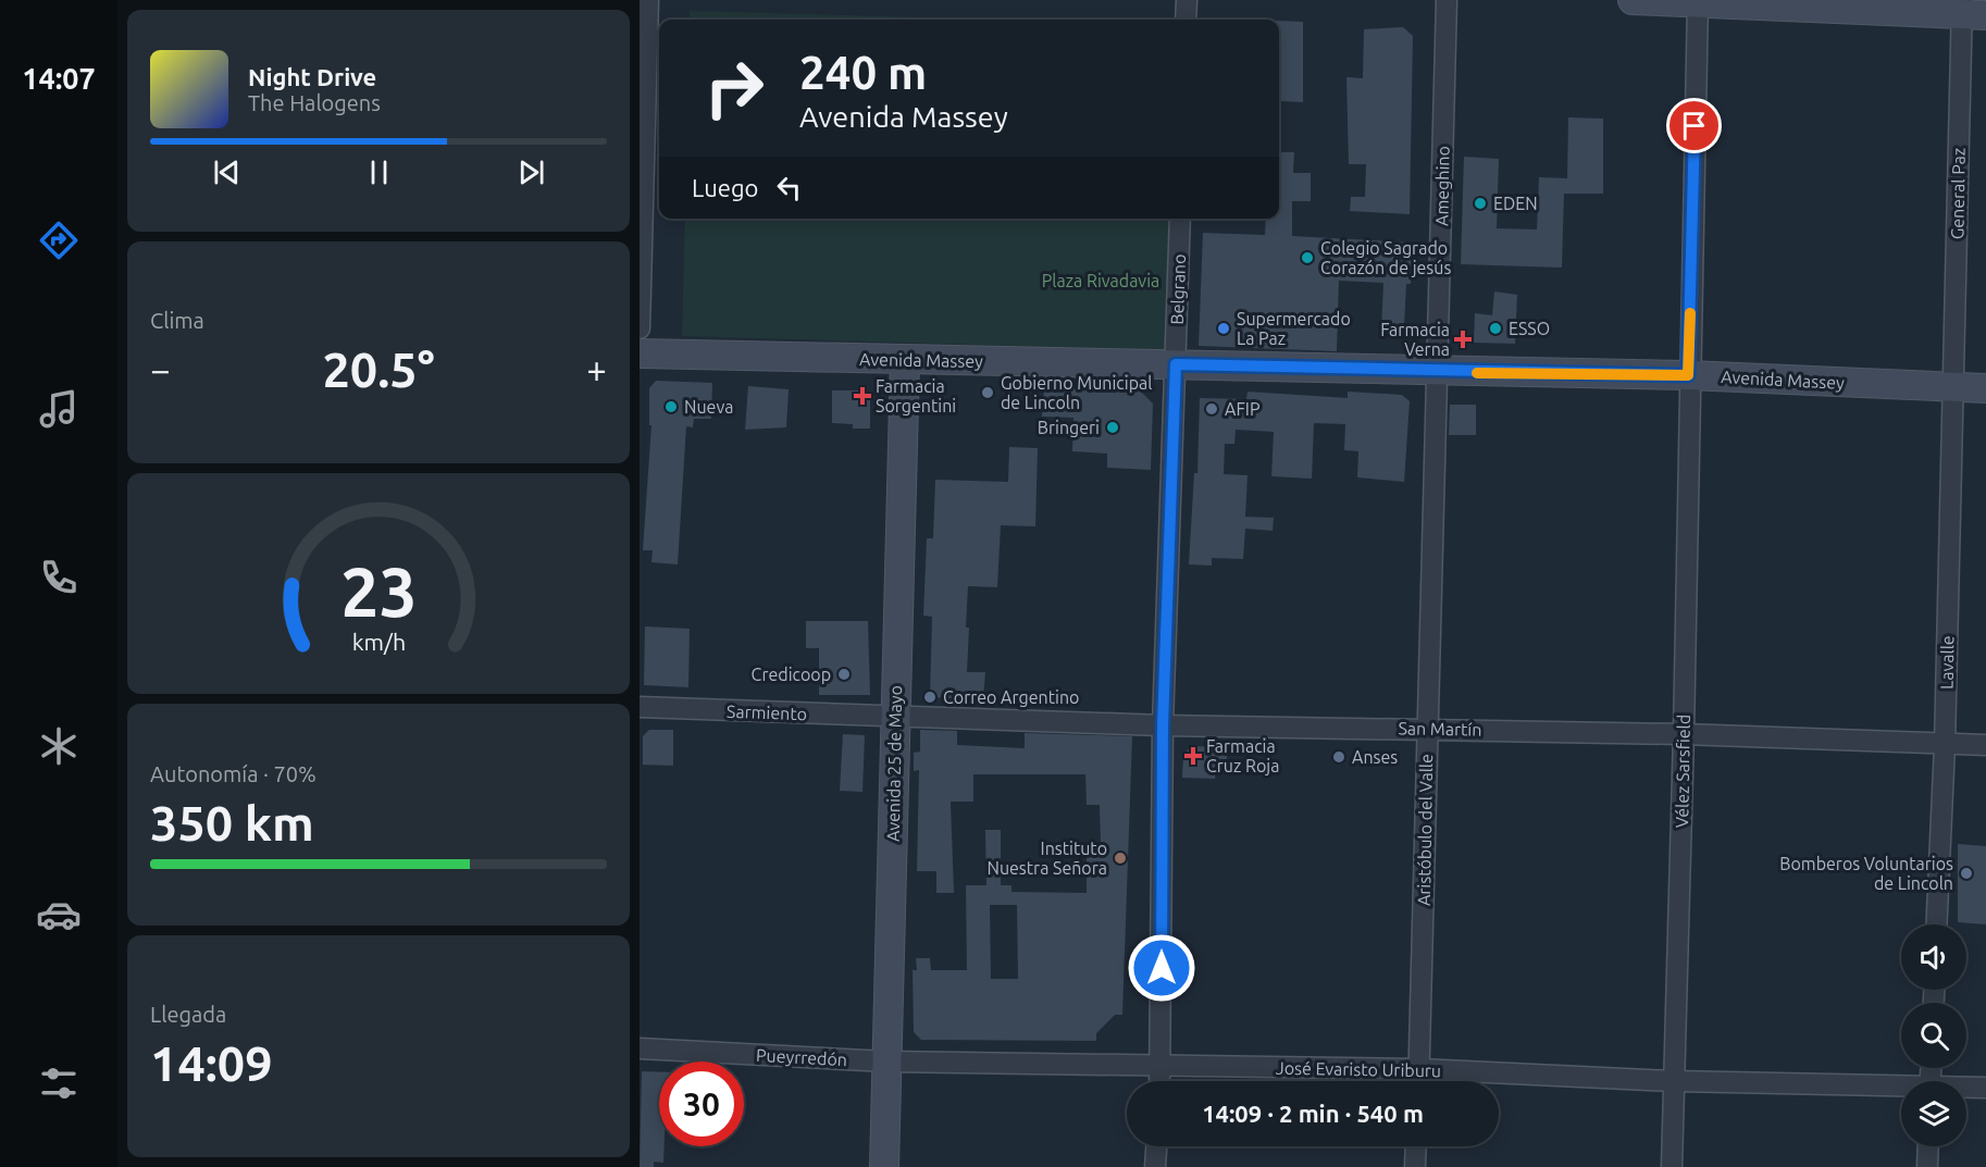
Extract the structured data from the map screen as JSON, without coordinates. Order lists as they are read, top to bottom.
{
  "streets": {
    "main road": ["Avenida Massey", "Avenida 25 de Mayo"],
    "street": [
      "Ameghino",
      "General Paz",
      "Belgrano",
      "Lavalle",
      "Sarmiento",
      "San Martín",
      "Vélez Sarsfield",
      "Aristóbulo del Valle",
      "Pueyrredón",
      "José Evaristo Uriburu"
    ]
  },
  "crossings": [
    ["Ameghino", "Avenida Massey"],
    ["Ameghino", "Aristóbulo del Valle"],
    ["General Paz", "Avenida Massey"],
    ["General Paz", "Lavalle"],
    ["Belgrano", "Avenida Massey"],
    ["Belgrano", "San Martín"],
    ["Belgrano", "José Evaristo Uriburu"],
    ["Avenida Massey", "Lavalle"],
    ["Avenida Massey", "Avenida 25 de Mayo"],
    ["Avenida Massey", "Vélez Sarsfield"],
    ["Avenida Massey", "Aristóbulo del Valle"],
    ["Lavalle", "San Martín"],
    ["Sarmiento", "San Martín"],
    ["Sarmiento", "Avenida 25 de Mayo"],
    ["San Martín", "Avenida 25 de Mayo"],
    ["San Martín", "Vélez Sarsfield"],
    ["San Martín", "Aristóbulo del Valle"],
    ["Avenida 25 de Mayo", "Pueyrredón"],
    ["Avenida 25 de Mayo", "José Evaristo Uriburu"],
    ["Vélez Sarsfield", "José Evaristo Uriburu"],
    ["Aristóbulo del Valle", "José Evaristo Uriburu"],
    ["Pueyrredón", "José Evaristo Uriburu"]
  ],
  "parks": ["Plaza Rivadavia"],
  "places": {
    "other": [
      "EDEN",
      "Colegio Sagrado Corazón de jesús",
      "Supermercado La Paz",
      "ESSO",
      "Gobierno Municipal de Lincoln",
      "Nueva",
      "AFIP",
      "Bringeri",
      "Credicoop",
      "Correo Argentino",
      "Anses",
      "Instituto Nuestra Señora",
      "Bomberos Voluntarios de Lincoln"
    ],
    "health": ["Farmacia Verna", "Farmacia Sorgentini", "Farmacia Cruz Roja"]
  },
  "page": {
    "tabs": "14:07",
    "turn": ["240 m", "Avenida Massey"],
    "song": ["Night Drive", "The Halogens"],
    "then": "Luego",
    "tile": [
      "Clima",
      ["Autonomía · 70%", "350 km"],
      ["Llegada", "14:09"]
    ],
    "heat": ["−", "20.5°", "+"],
    "limit": "30",
    "trip": "14:09 · 2 min · 540 m",
    "gauge": ["23", "km/h"]
  }
}
